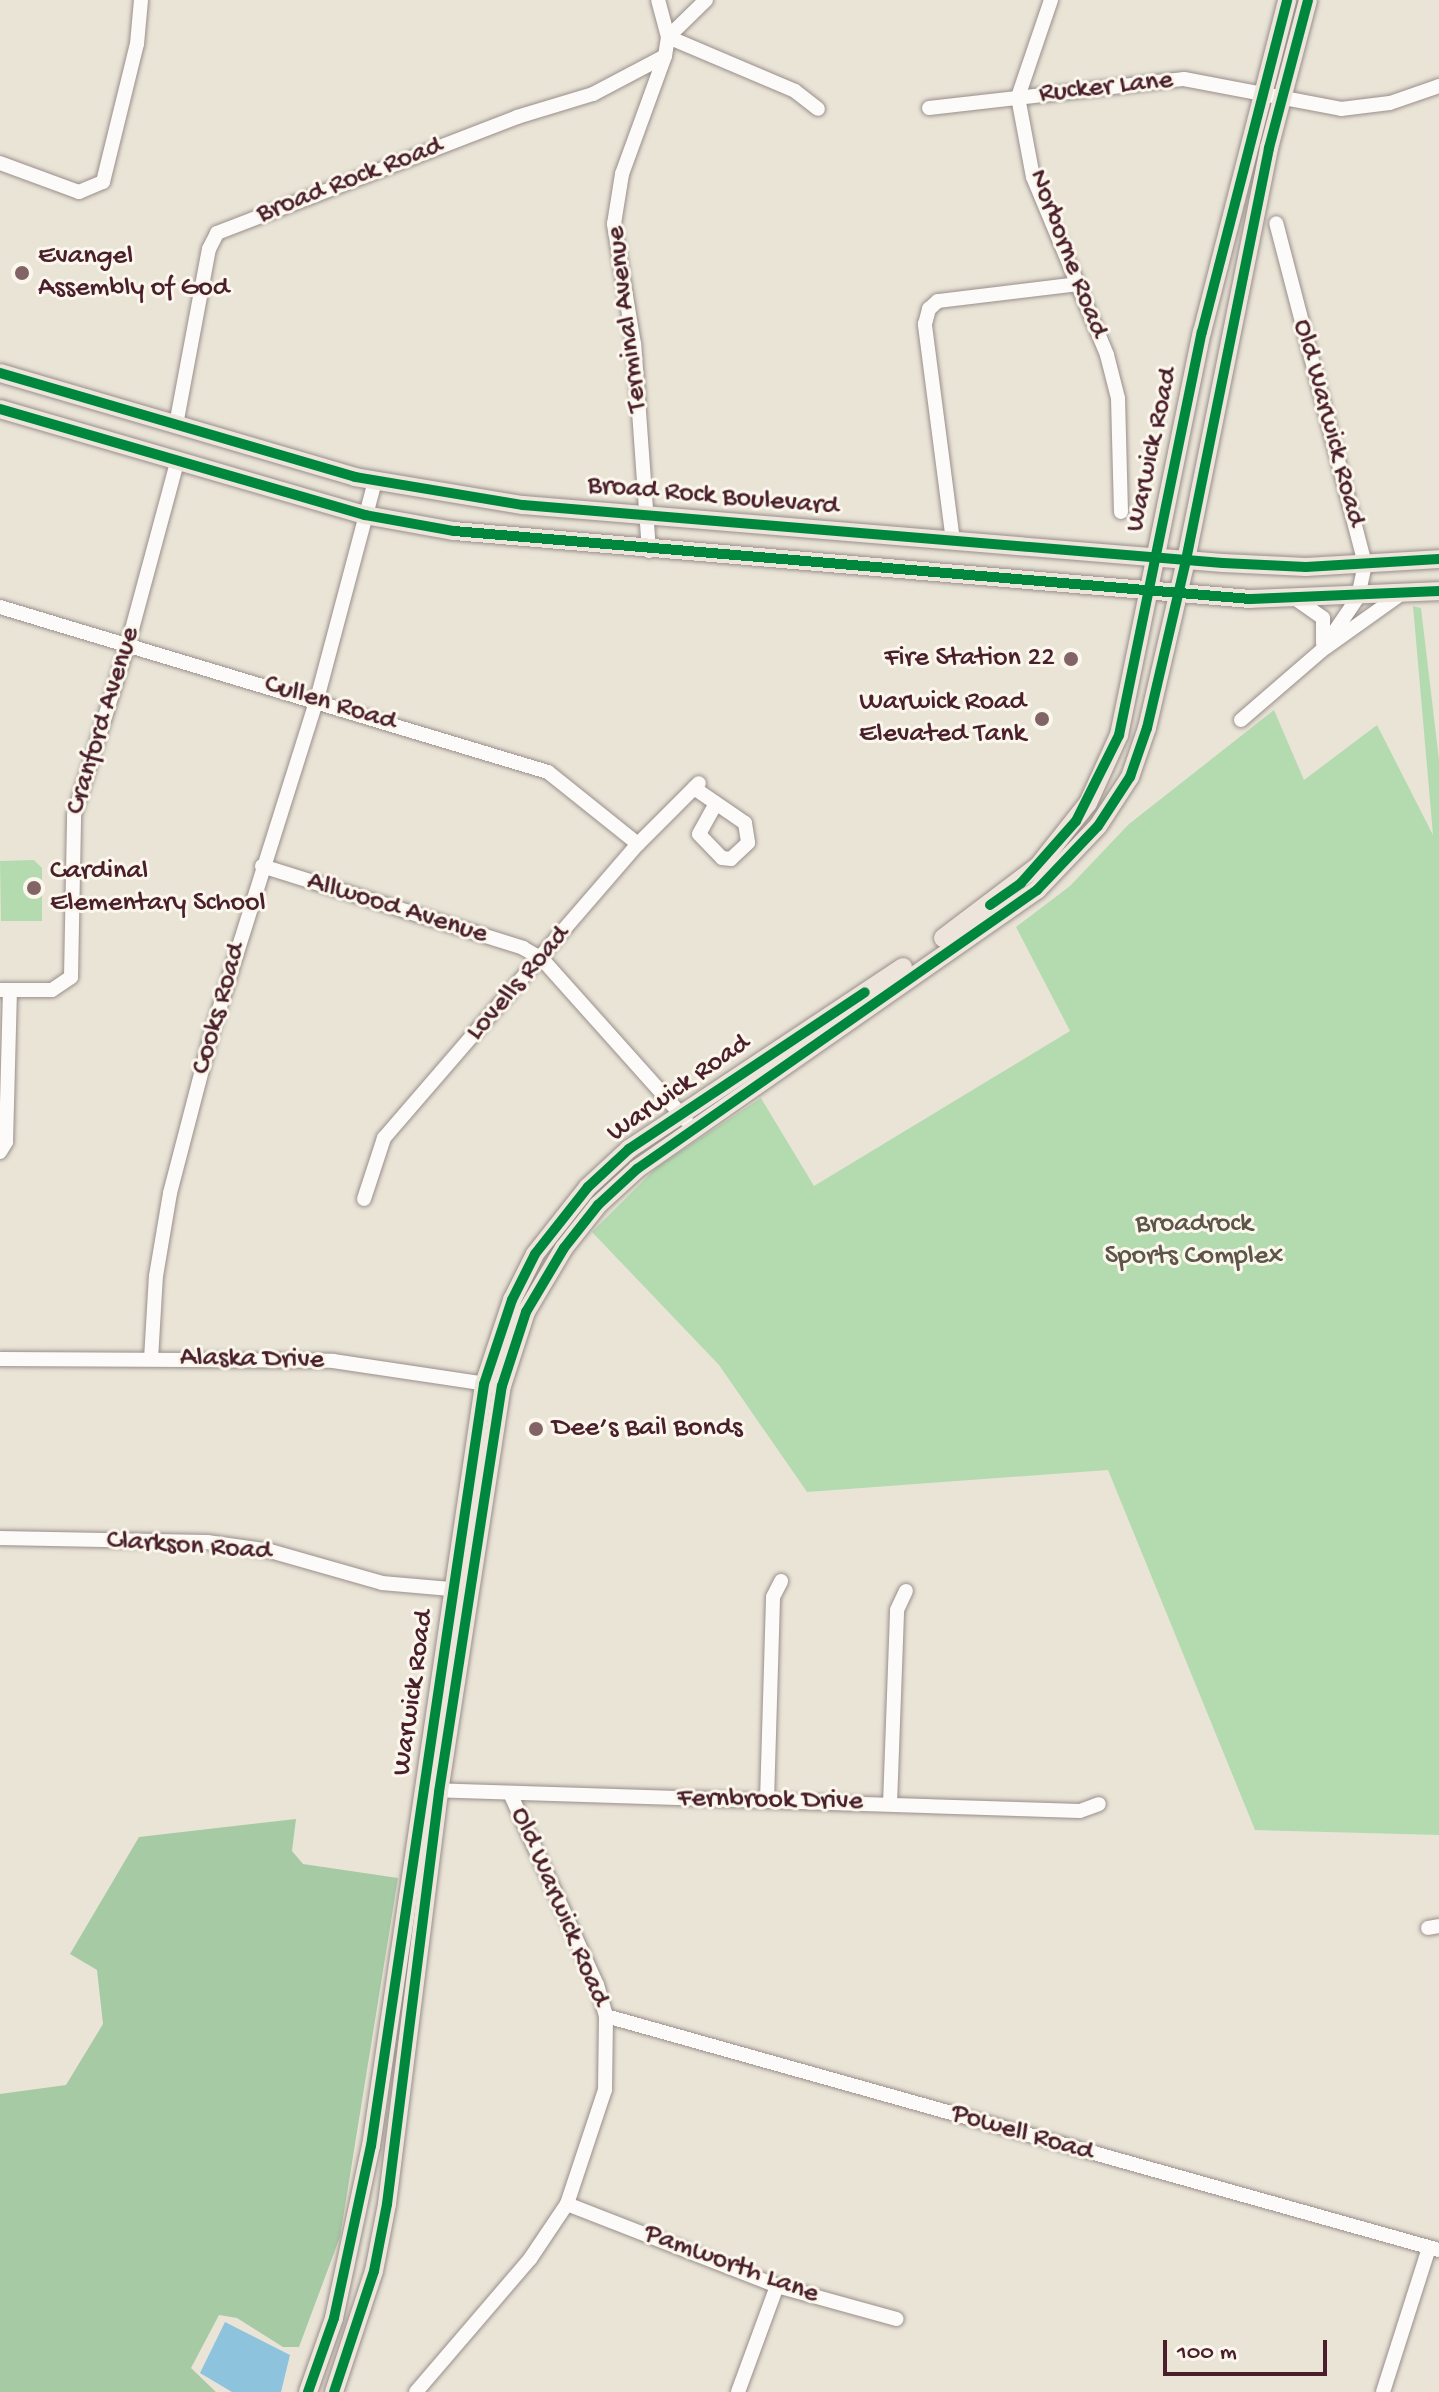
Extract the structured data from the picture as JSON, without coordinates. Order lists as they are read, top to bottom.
{
  "streets": {
    "main road": ["Warwick Road", "Broad Rock Boulevard"],
    "street": [
      "Rucker Lane",
      "Broad Rock Road",
      "Norborne Road",
      "Terminal Avenue",
      "Old Warwick Road",
      "Cullen Road",
      "Cranford Avenue",
      "Allwood Avenue",
      "Lovells Road",
      "Cooks Road",
      "Alaska Drive",
      "Clarkson Road",
      "Fernbrook Drive",
      "Powell Road",
      "Pamworth Lane"
    ]
  },
  "crossings": [
    ["Rucker Lane", "Norborne Road"],
    ["Rucker Lane", "Warwick Road"],
    ["Broad Rock Road", "Terminal Avenue"],
    ["Broad Rock Road", "Broad Rock Boulevard"],
    ["Terminal Avenue", "Broad Rock Boulevard"],
    ["Old Warwick Road", "Broad Rock Boulevard"],
    ["Old Warwick Road", "Fernbrook Drive"],
    ["Old Warwick Road", "Powell Road"],
    ["Old Warwick Road", "Pamworth Lane"],
    ["Warwick Road", "Broad Rock Boulevard"],
    ["Warwick Road", "Allwood Avenue"],
    ["Warwick Road", "Alaska Drive"],
    ["Warwick Road", "Clarkson Road"],
    ["Warwick Road", "Fernbrook Drive"],
    ["Broad Rock Boulevard", "Cranford Avenue"],
    ["Broad Rock Boulevard", "Cooks Road"],
    ["Cullen Road", "Cranford Avenue"],
    ["Cullen Road", "Lovells Road"],
    ["Cullen Road", "Cooks Road"],
    ["Allwood Avenue", "Lovells Road"],
    ["Allwood Avenue", "Cooks Road"],
    ["Cooks Road", "Alaska Drive"]
  ],
  "parks": ["Broadrock Sports Complex"],
  "places": [
    "Evangel Assembly of God",
    "Fire Station 22",
    "Warwick Road Elevated Tank",
    "Cardinal Elementary School",
    "Dee’s Bail Bonds"
  ],
  "scale_bar": "100 m"
}
